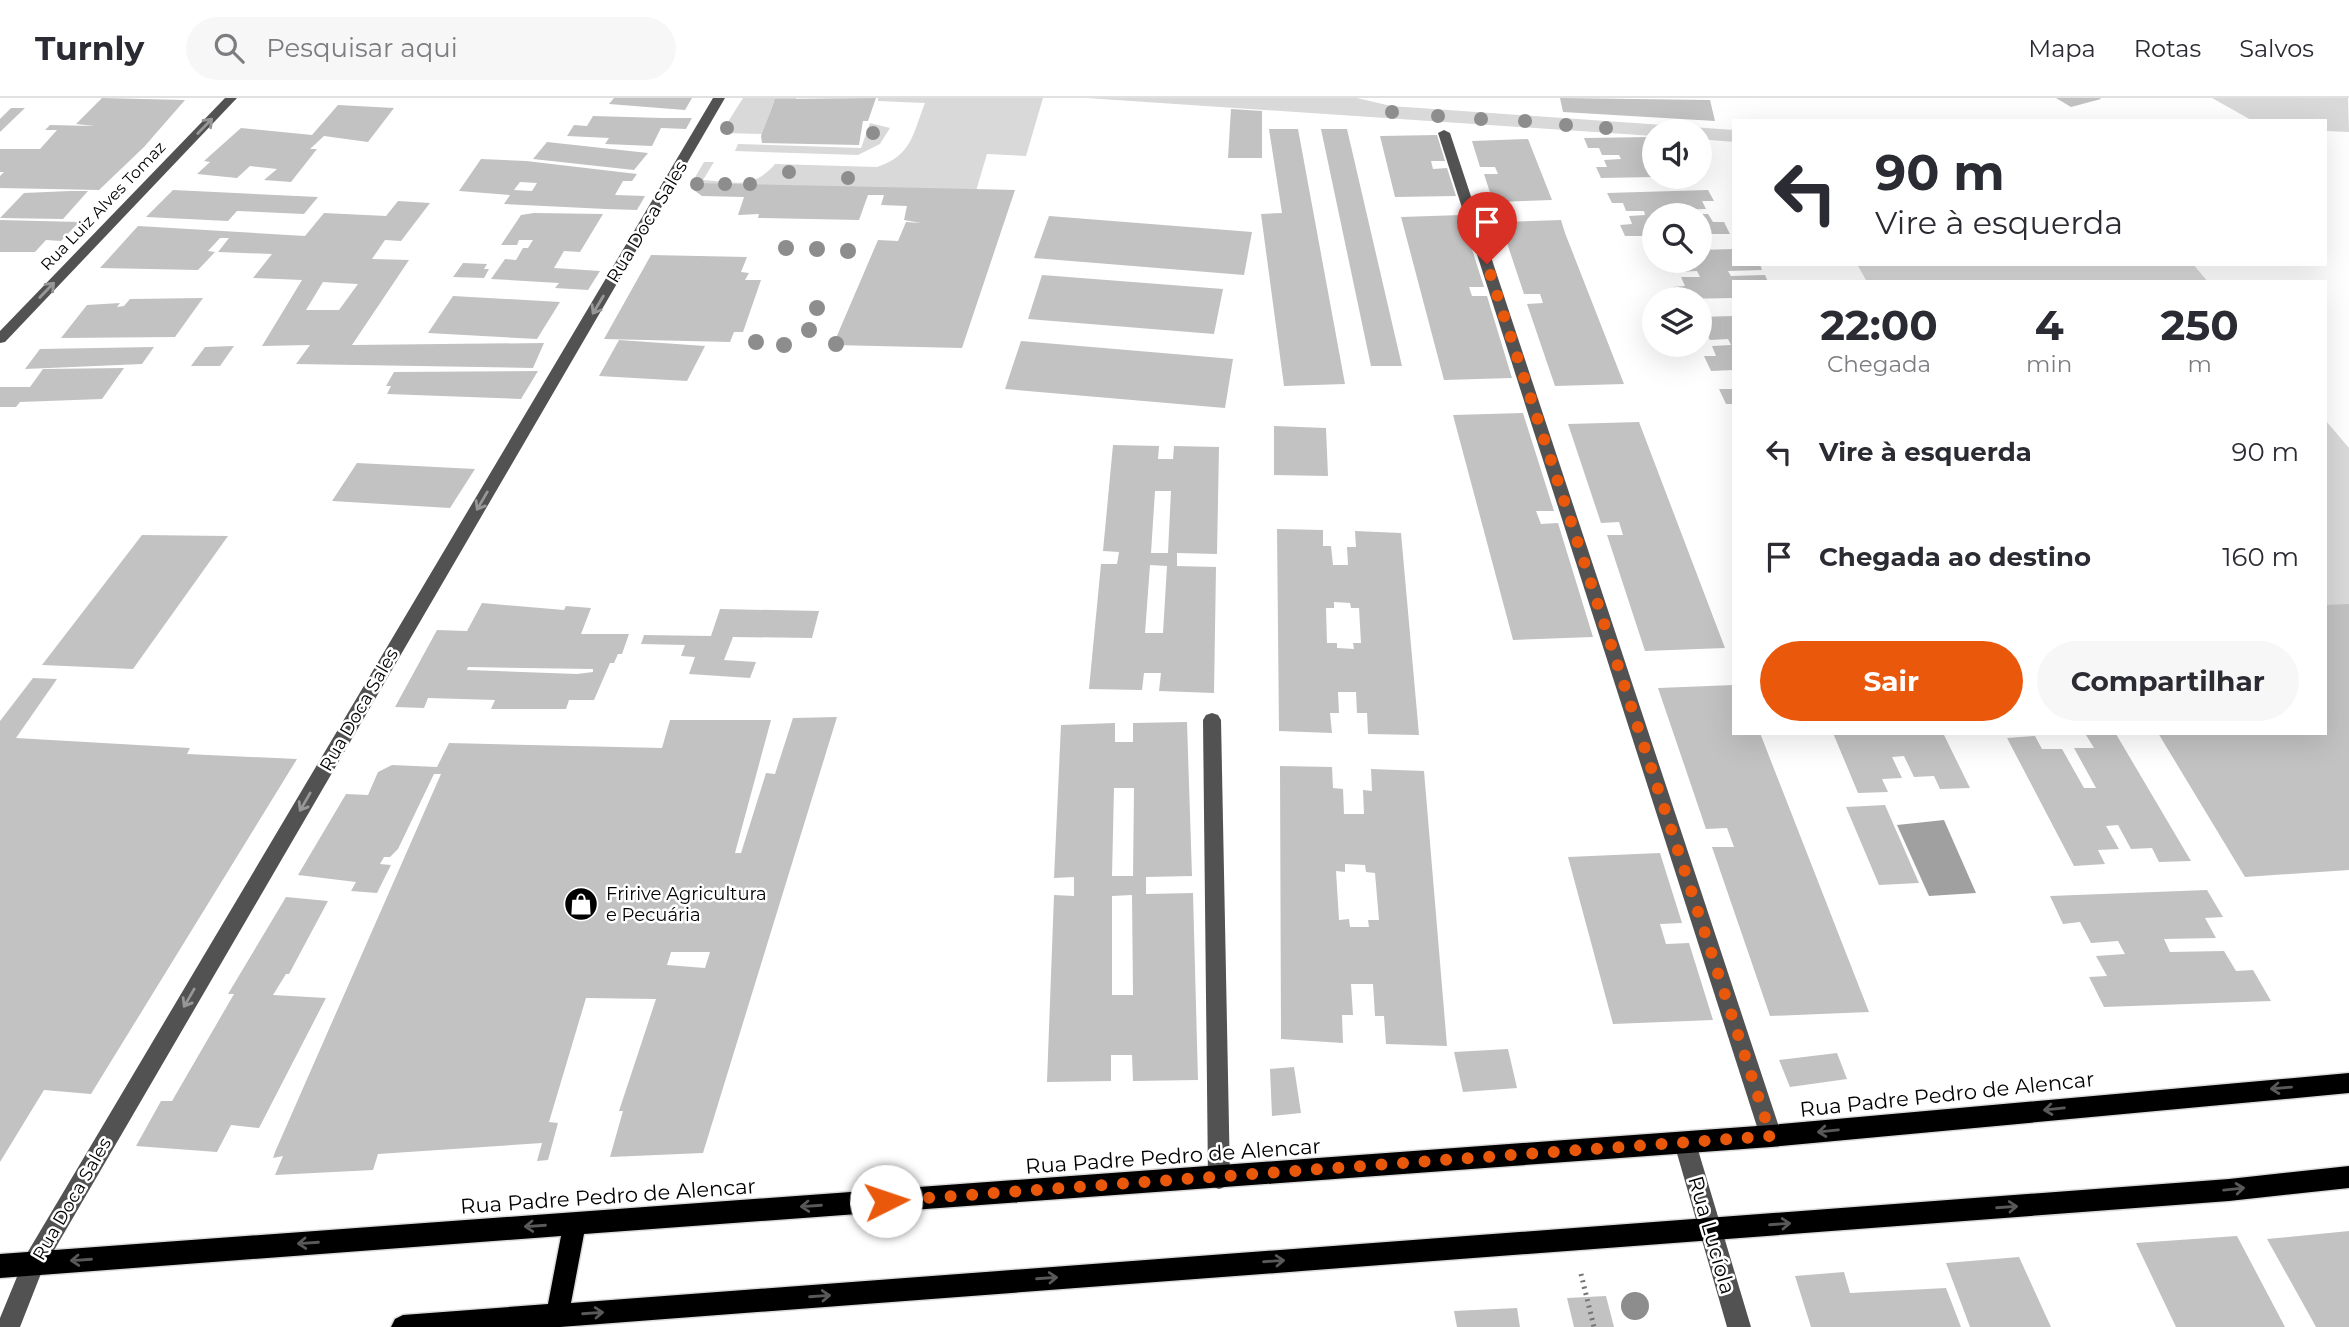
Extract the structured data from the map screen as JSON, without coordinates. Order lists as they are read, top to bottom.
{
  "streets": {
    "main road": ["Rua Padre Pedro de Alencar"],
    "street": ["Rua Luiz Alves Tomaz", "Rua Doca Sales", "Rua Lucíola"]
  },
  "crossings": [
    ["Rua Doca Sales", "Rua Padre Pedro de Alencar"],
    ["Rua Padre Pedro de Alencar", "Rua Lucíola"]
  ],
  "one_way": ["Rua Luiz Alves Tomaz", "Rua Doca Sales"],
  "places": {
    "shop": ["Fririve Agricultura e Pecuária"]
  },
  "page": {
    "header": "Turnly",
    "search": "Pesquisar aqui",
    "nav": ["Mapa", "Rotas", "Salvos"],
    "turn": ["90 m", "Vire à esquerda"],
    "eta": [
      "22:00",
      "Chegada",
      "4",
      "min",
      "250",
      "m"
    ],
    "list": [
      {
        "name": "Vire à esquerda",
        "value": "90 m"
      },
      {
        "name": "Chegada ao destino",
        "value": "160 m"
      }
    ],
    "buttons": ["Sair", "Compartilhar"]
  }
}
